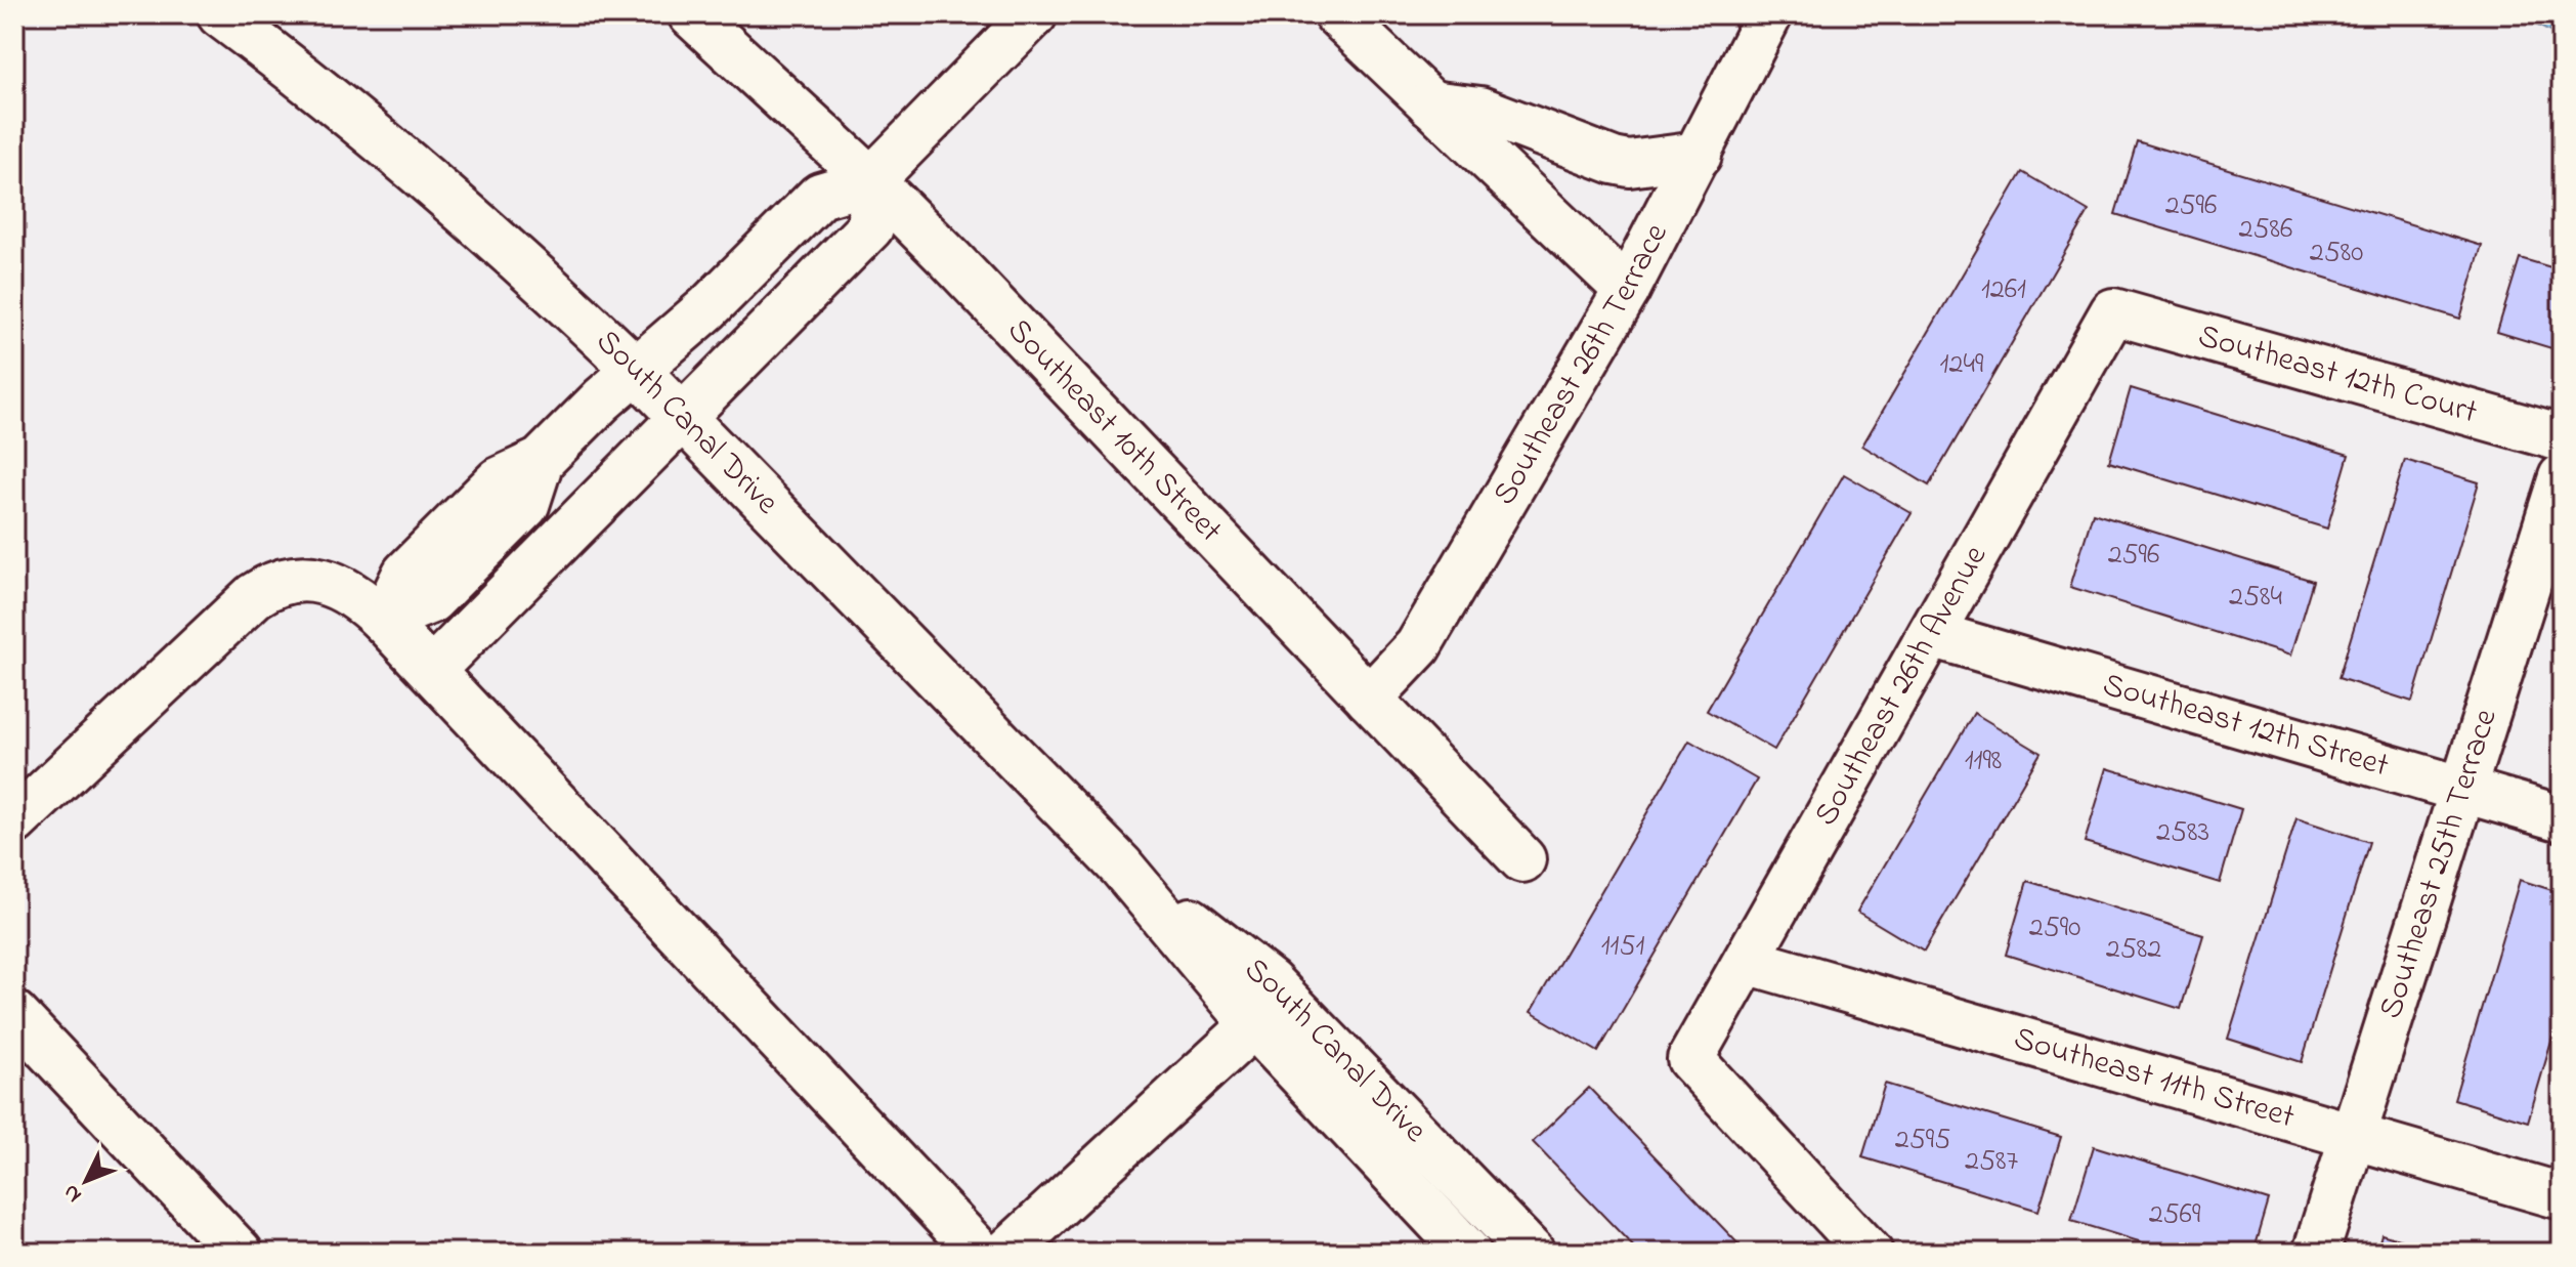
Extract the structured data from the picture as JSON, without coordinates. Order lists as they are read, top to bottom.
{
  "streets": {
    "street": [
      "Southeast 26th Terrace",
      "Southeast 12th Court",
      "South Canal Drive",
      "Southeast 10th Street",
      "Southeast 26th Avenue",
      "Southeast 12th Street",
      "Southeast 25th Terrace",
      "Southeast 11th Street"
    ]
  },
  "crossings": [
    ["Southeast 26th Terrace", "Southeast 10th Street"],
    ["Southeast 12th Court", "Southeast 26th Avenue"],
    ["Southeast 26th Avenue", "Southeast 12th Street"],
    ["Southeast 26th Avenue", "Southeast 11th Street"],
    ["Southeast 12th Street", "Southeast 25th Terrace"],
    ["Southeast 25th Terrace", "Southeast 11th Street"]
  ],
  "house_numbers": [
    "2596",
    "2586",
    "2580",
    "1261",
    "1249",
    "2596",
    "2584",
    "1198",
    "2583",
    "2590",
    "1151",
    "2582",
    "2595",
    "2587",
    "2569"
  ],
  "north": "bottom left"
}
